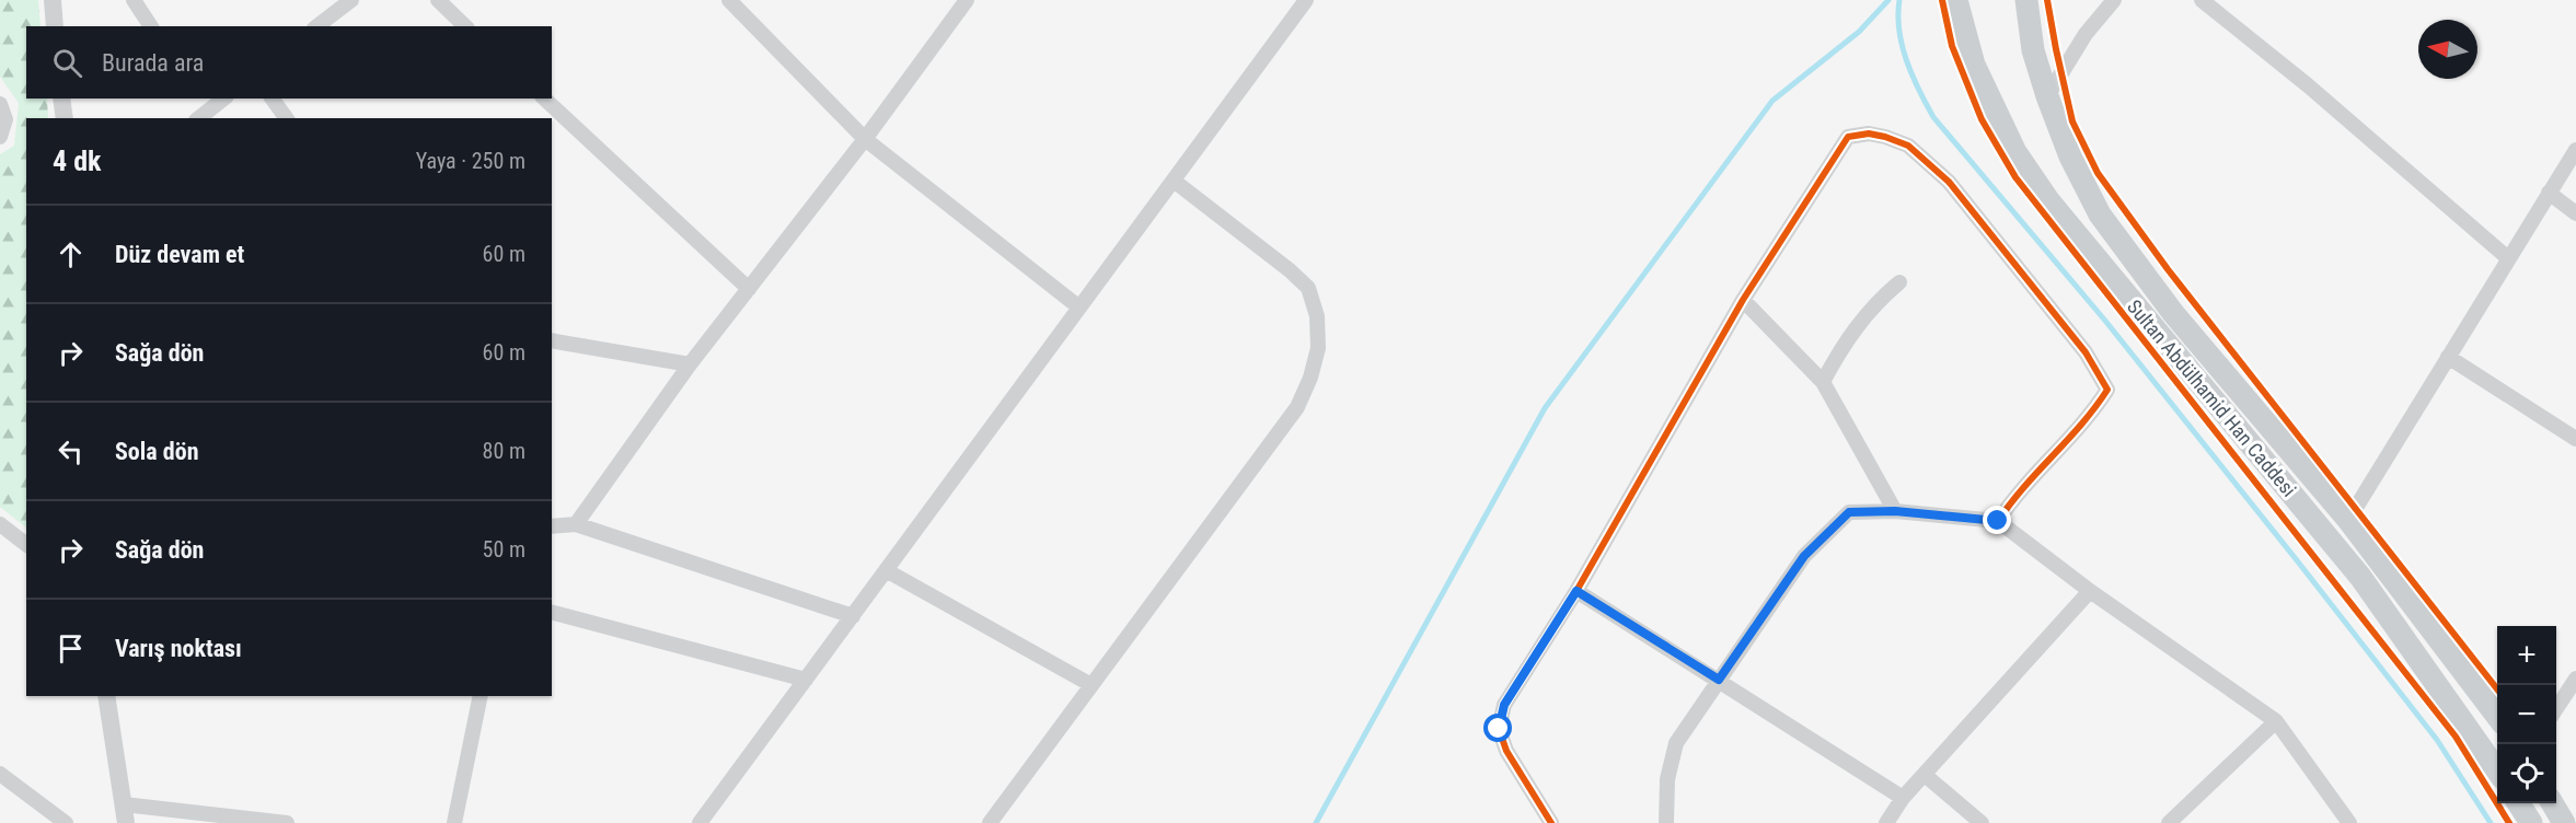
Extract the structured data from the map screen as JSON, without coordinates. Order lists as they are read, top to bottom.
{
  "streets": {
    "main road": ["Sultan Abdülhamid Han Caddesi"]
  },
  "north": "left",
  "page": {
    "search": "Burada ara",
    "heading": ["4 dk", "Yaya · 250 m"],
    "list": [
      ["Düz devam et", "60 m"],
      ["Sağa dön", "60 m"],
      ["Sola dön", "80 m"],
      ["Sağa dön", "50 m"],
      "Varış noktası"
    ],
    "map_buttons": ["+", "−"]
  }
}
